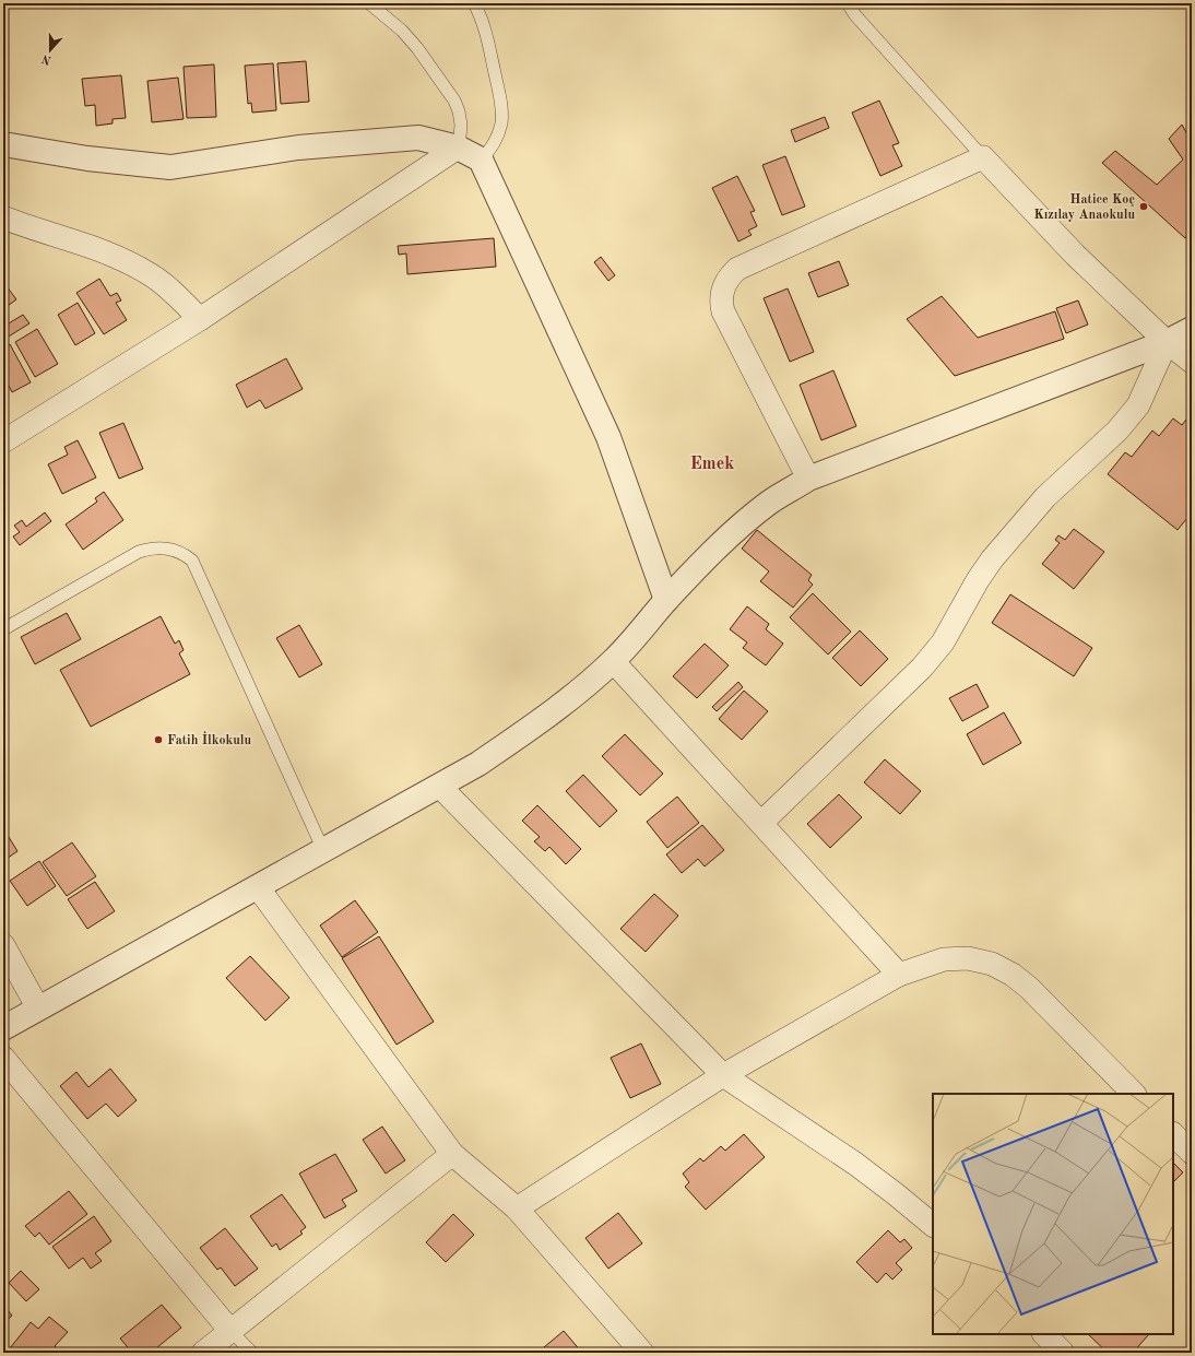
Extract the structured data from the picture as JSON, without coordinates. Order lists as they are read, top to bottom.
{
  "districts": ["Emek"],
  "places": ["Hatice Koç Kızılay Anaokulu", "Fatih İlkokulu"],
  "north": "bottom"
}
